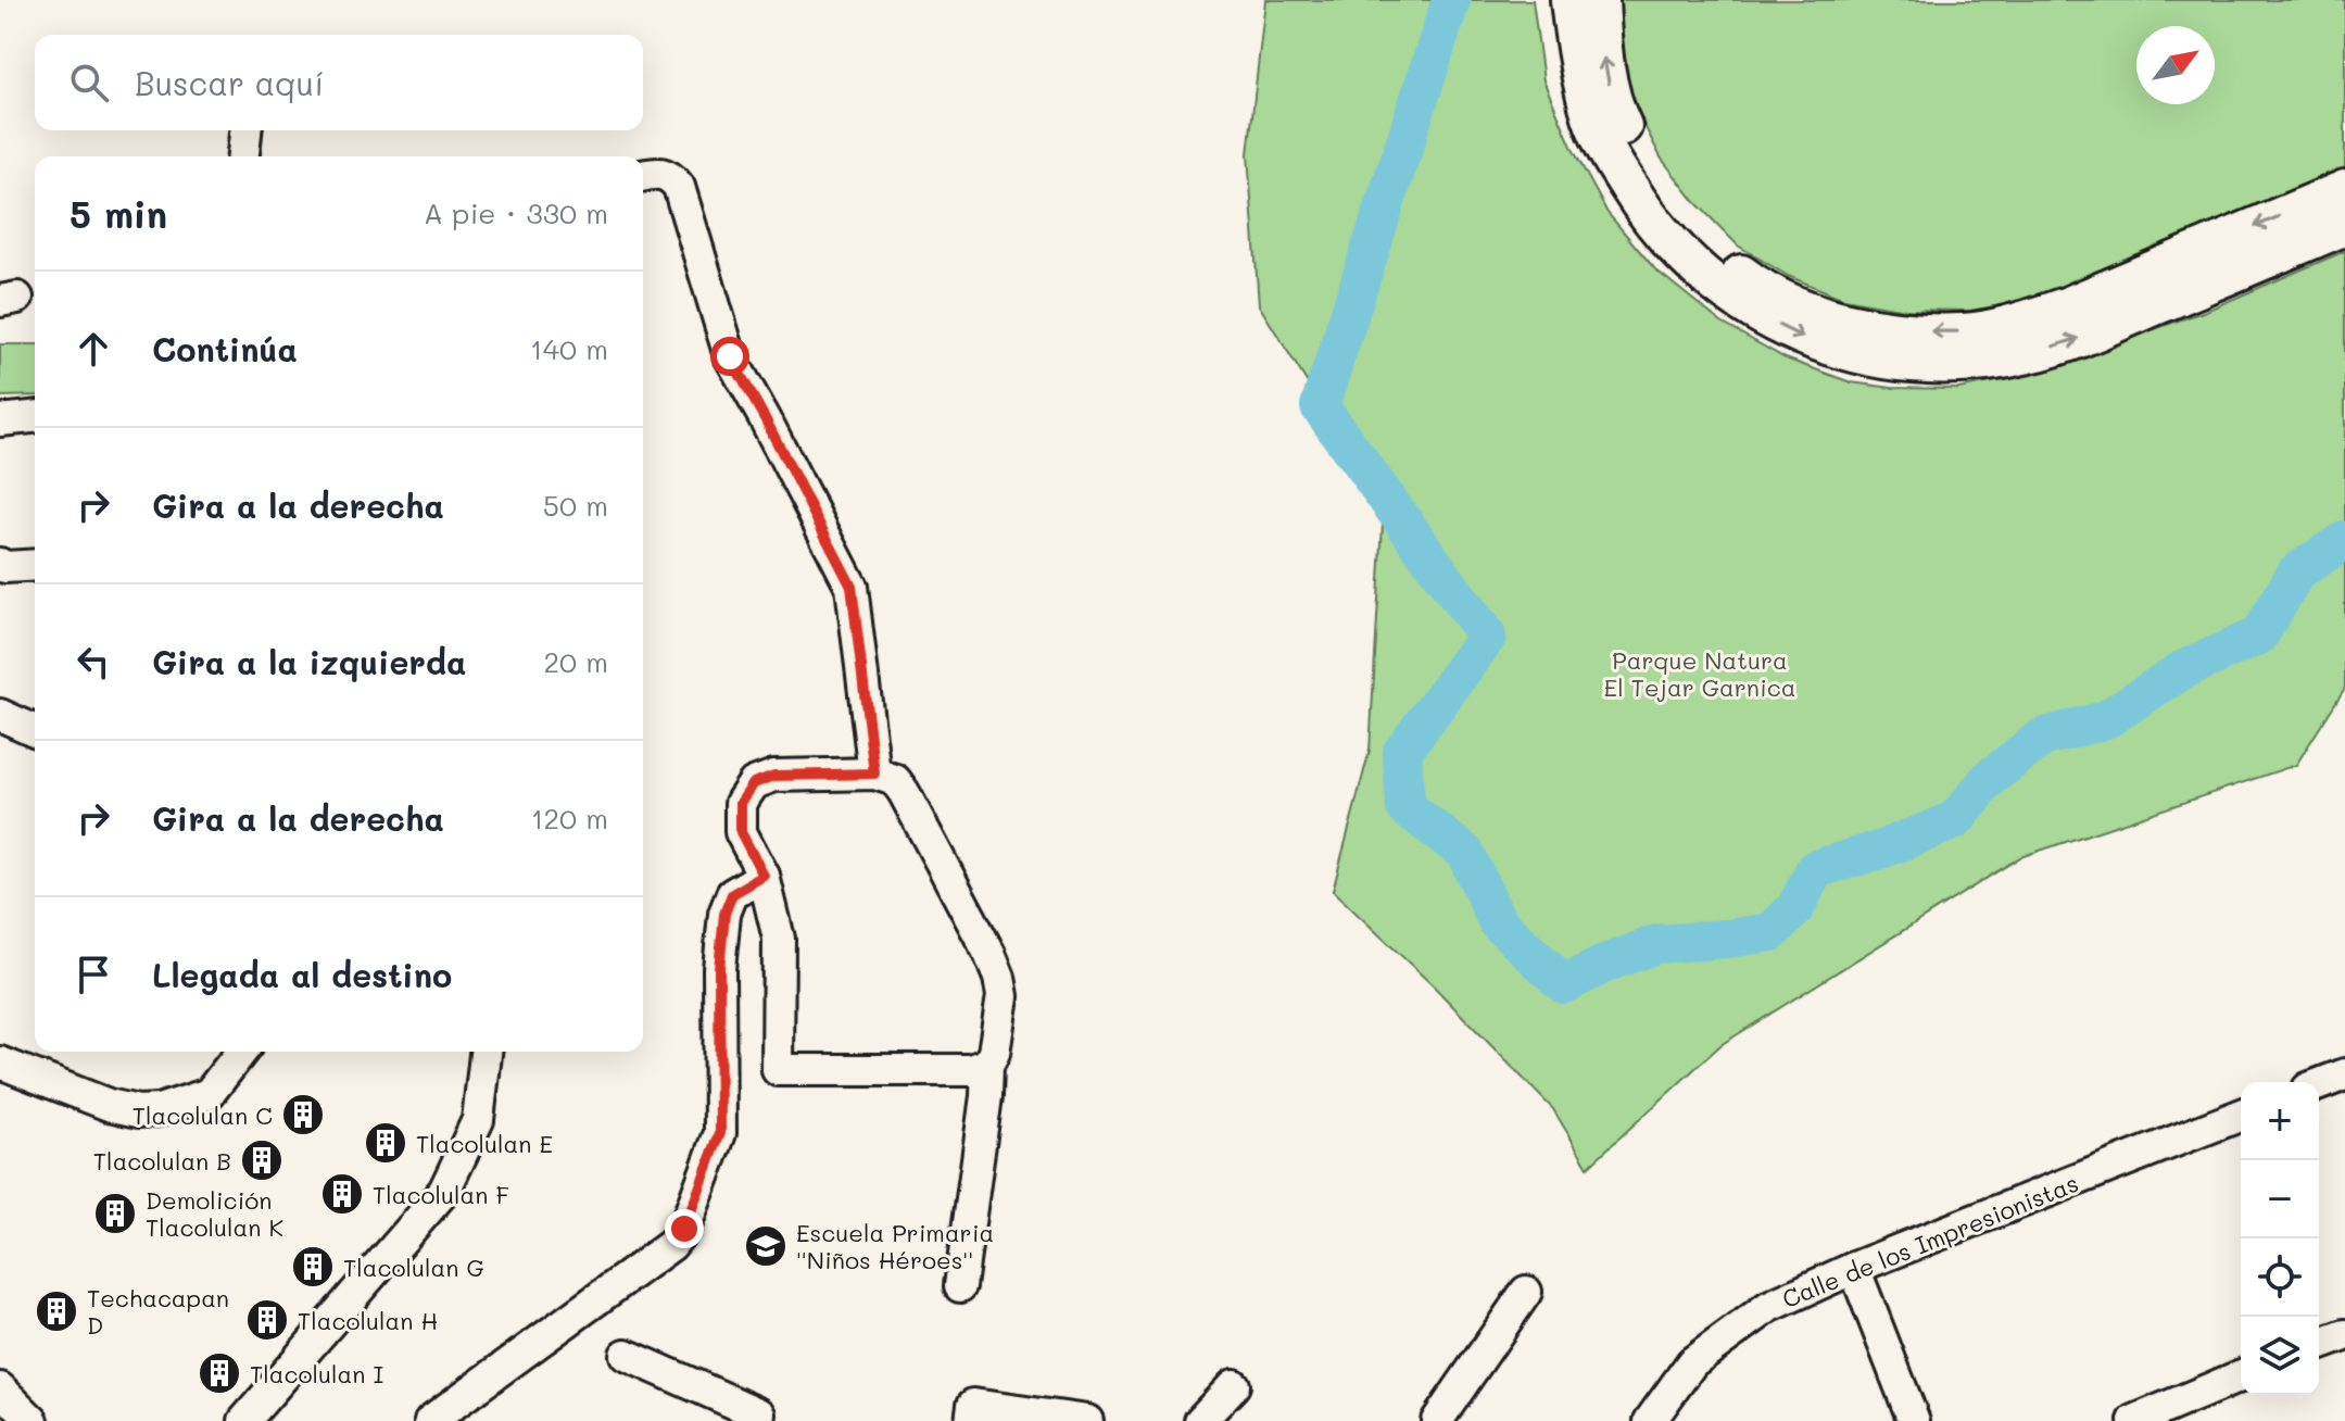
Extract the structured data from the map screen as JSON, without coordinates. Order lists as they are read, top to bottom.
{
  "streets": {
    "street": ["Calle de los Impresionistas"]
  },
  "parks": ["Parque Natura El Tejar Garnica"],
  "places": {
    "building": [
      "Tlacolulan C",
      "Tlacolulan E",
      "Tlacolulan B",
      "Tlacolulan F",
      "Demolición Tlacolulan K",
      "Tlacolulan G",
      "Techacapan D",
      "Tlacolulan H",
      "Tlacolulan I"
    ],
    "school or university": ["Escuela Primaria ''Niños Héroes''"]
  },
  "north": "top right",
  "page": {
    "search": "Buscar aquí",
    "heading": ["5 min", "A pie · 330 m"],
    "list": [
      ["Continúa", "140 m"],
      ["Gira a la derecha", "50 m"],
      ["Gira a la izquierda", "20 m"],
      ["Gira a la derecha", "120 m"],
      "Llegada al destino"
    ],
    "map_buttons": ["+", "−"]
  }
}
